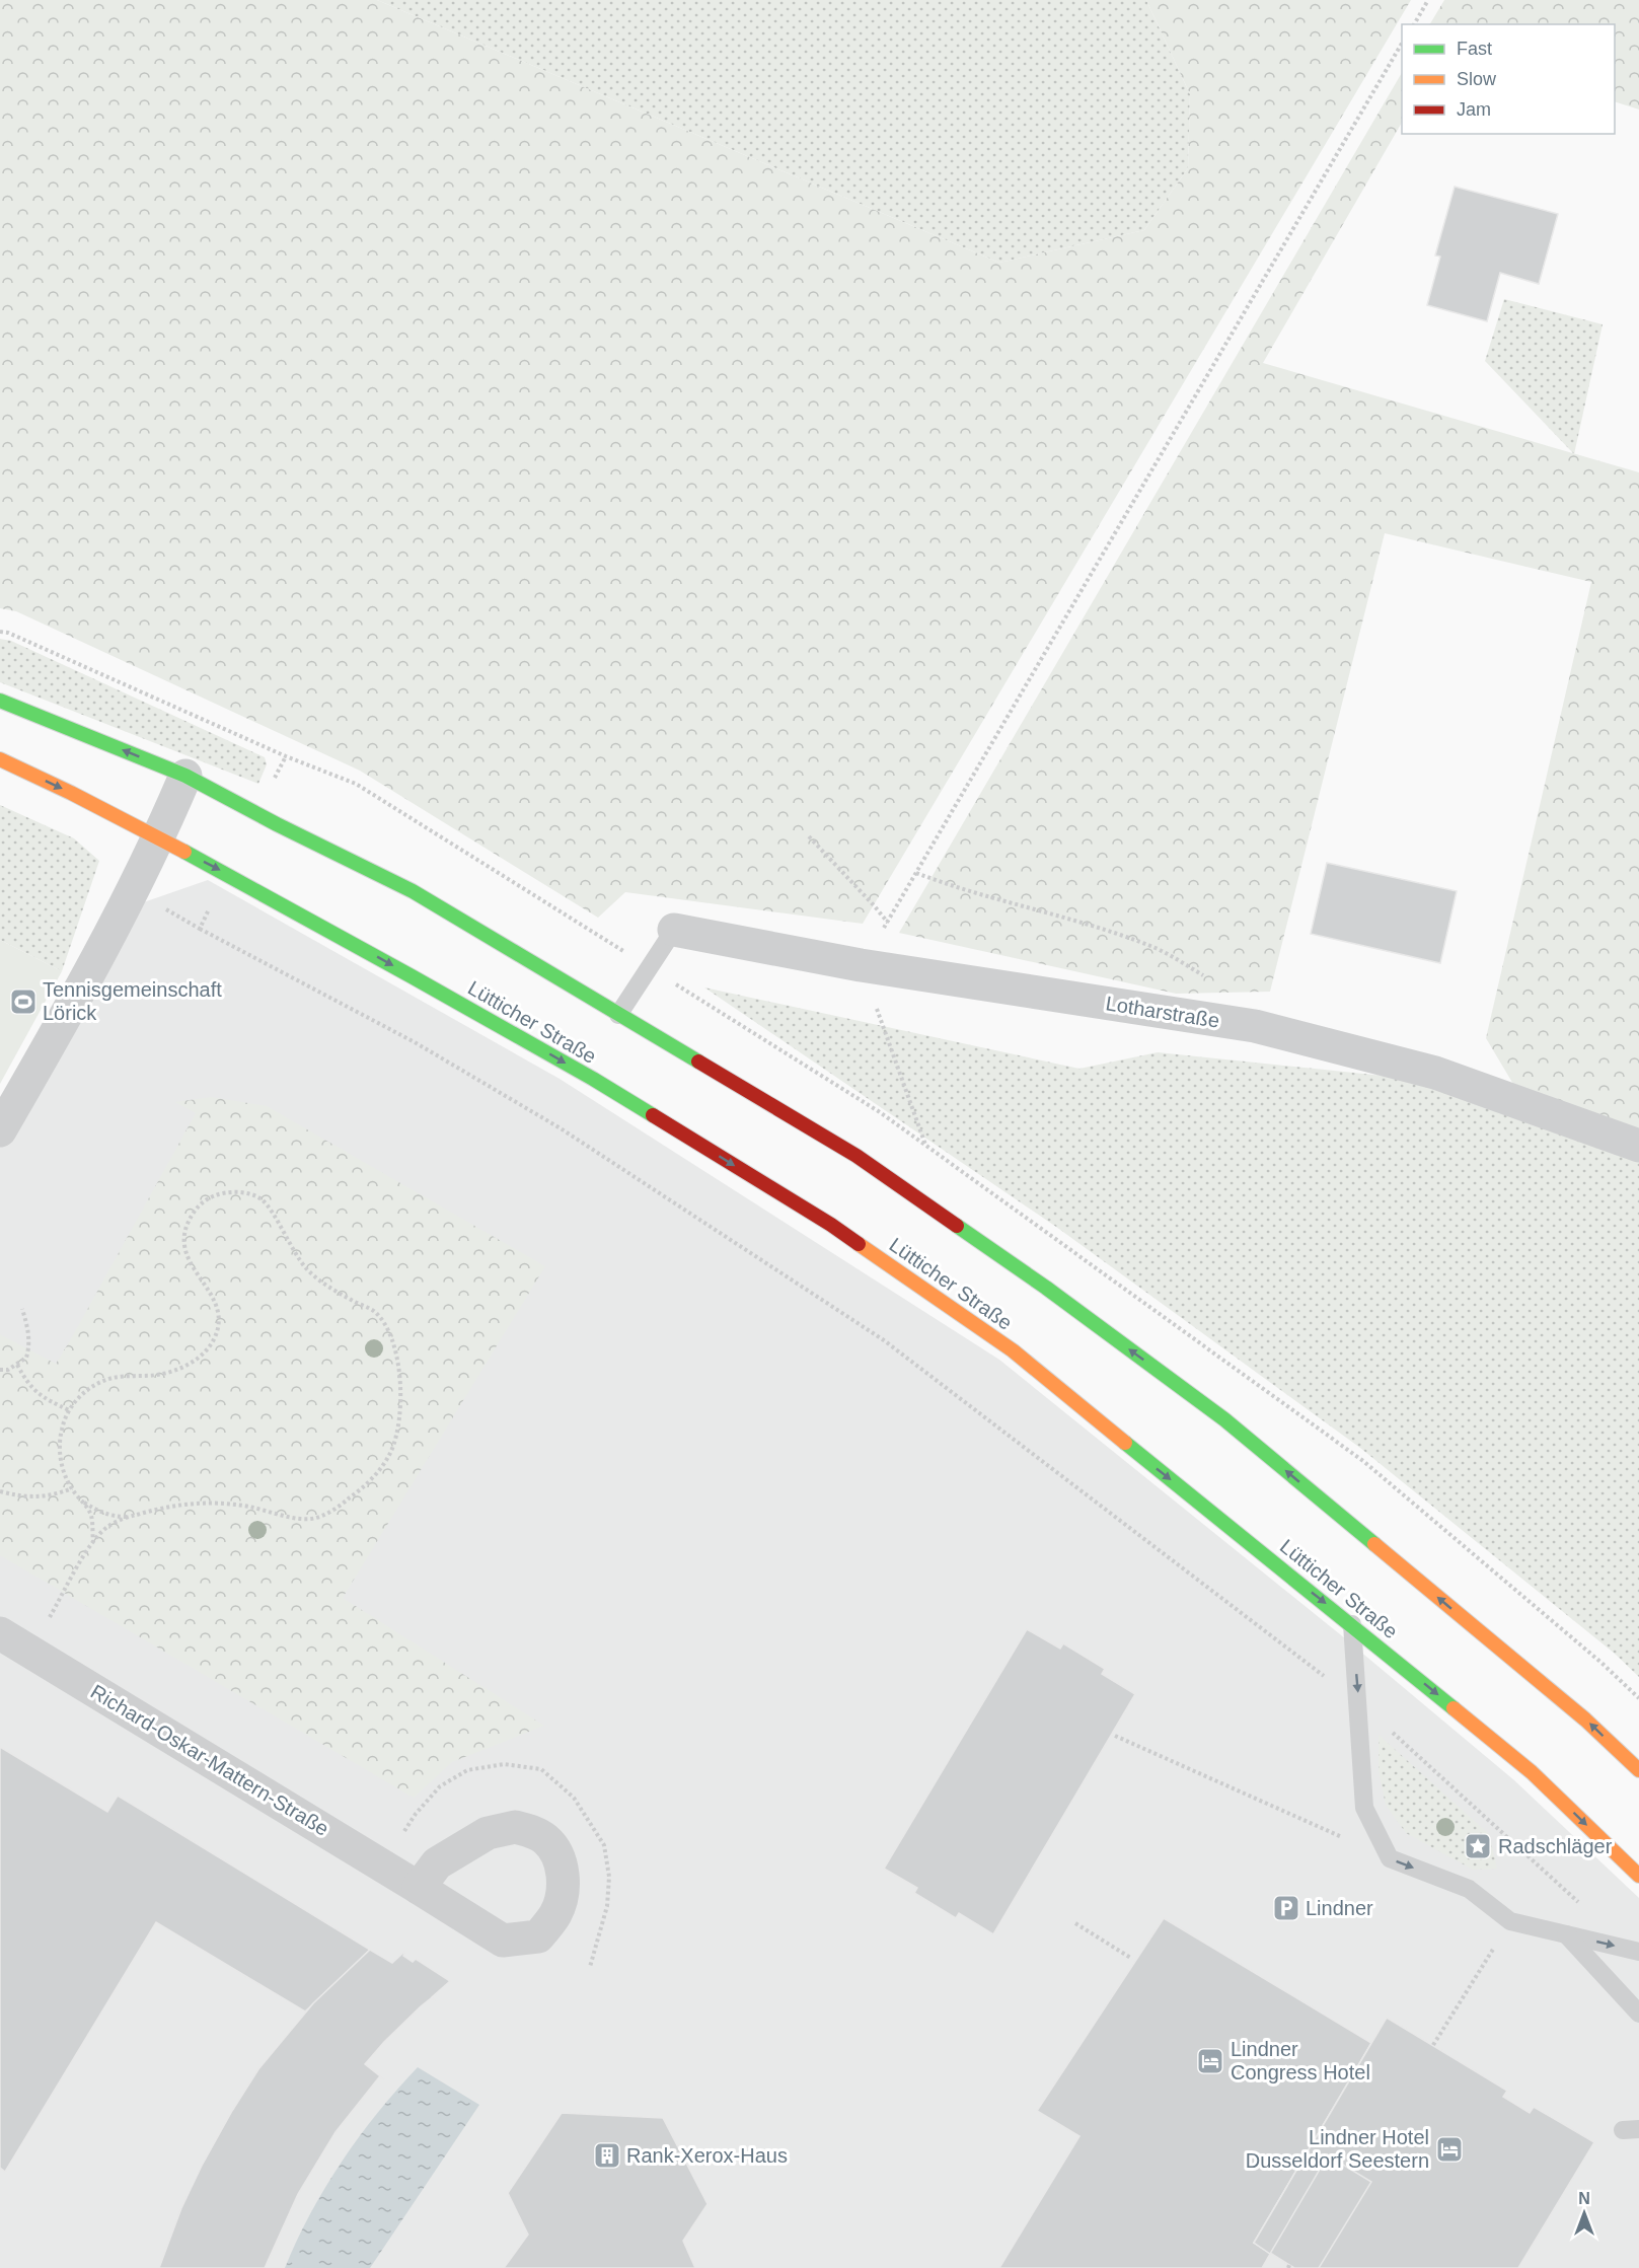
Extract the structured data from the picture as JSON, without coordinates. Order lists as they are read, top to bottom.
{
  "streets": {
    "main road": ["Lütticher Straße"],
    "street": ["Lotharstraße", "Richard-Oskar-Mattern-Straße"]
  },
  "places": {
    "sports": ["Tennisgemeinschaft Lörick"],
    "place": ["Radschläger"],
    "parking": ["Lindner"],
    "hotel": ["Lindner Congress Hotel", "Lindner Hotel Dusseldorf Seestern"],
    "building": ["Rank-Xerox-Haus"]
  },
  "legend": ["Fast", "Slow", "Jam"],
  "north": "top"
}
